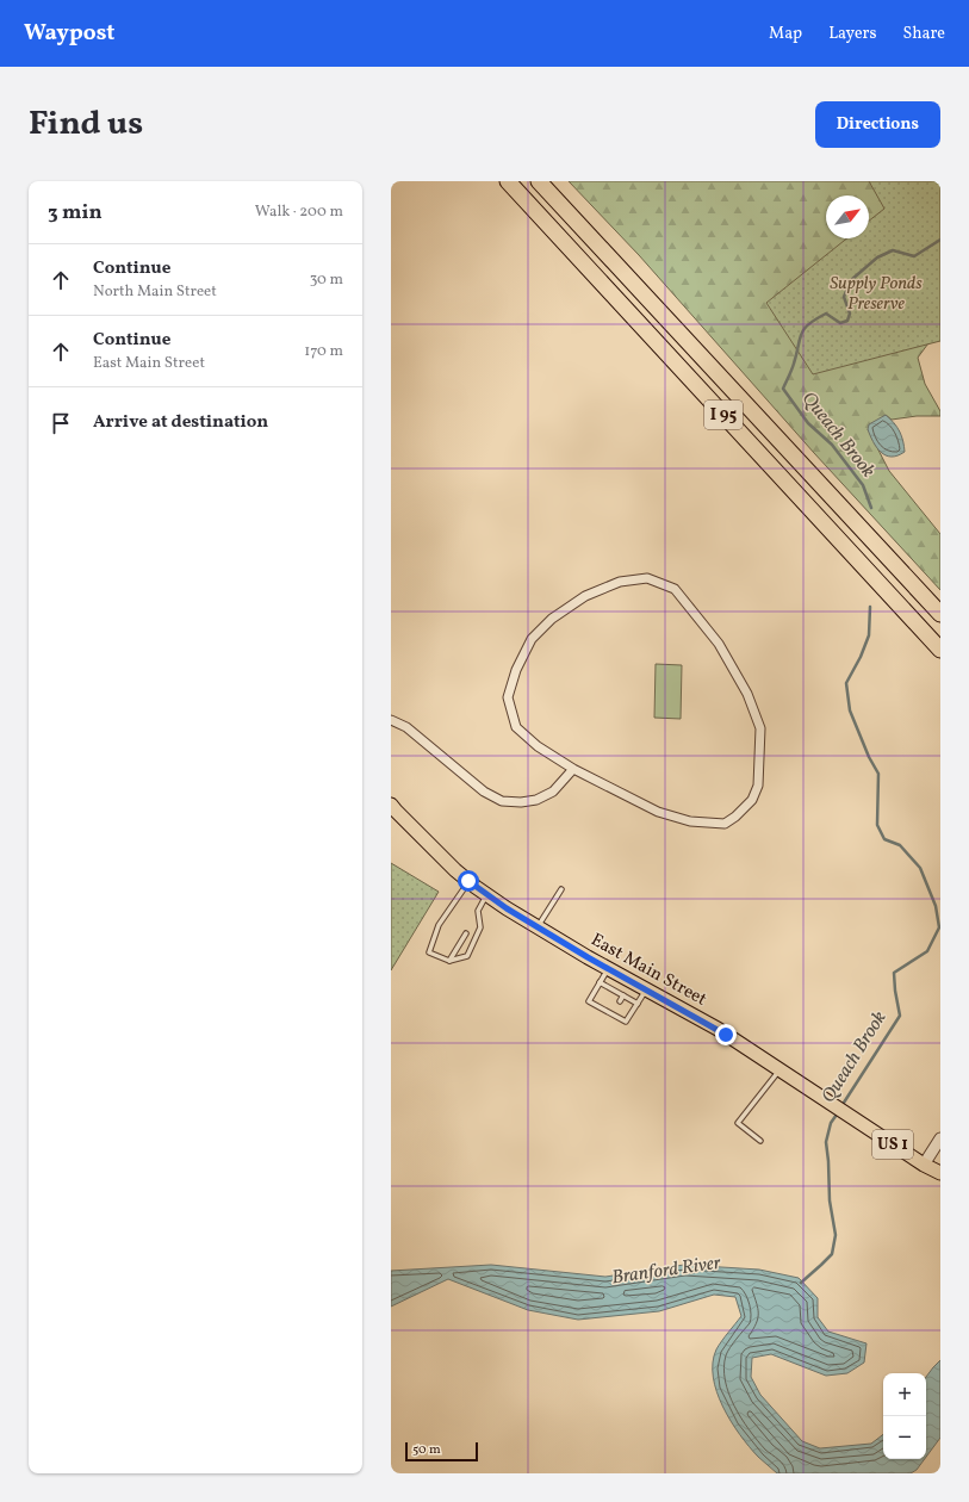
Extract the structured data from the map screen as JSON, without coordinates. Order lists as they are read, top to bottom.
{
  "streets": {
    "highway": ["I 95"],
    "main road": ["East Main Street", "US 1"]
  },
  "crossings": [
    ["East Main Street", "US 1"]
  ],
  "water": ["Queach Brook", "Branford River"],
  "parks": ["Supply Ponds Preserve"],
  "scale_bar": "50 m",
  "north": "top right",
  "page": {
    "header": "Waypost",
    "nav": ["Map", "Layers", "Share"],
    "title": "Find us",
    "buttons": "Directions",
    "heading": ["3 min", "Walk · 200 m"],
    "list": [
      ["Continue", "North Main Street", "30 m"],
      ["Continue", "East Main Street", "170 m"],
      "Arrive at destination"
    ],
    "map_buttons": ["+", "−"],
    "scale": "50 m"
  }
}
